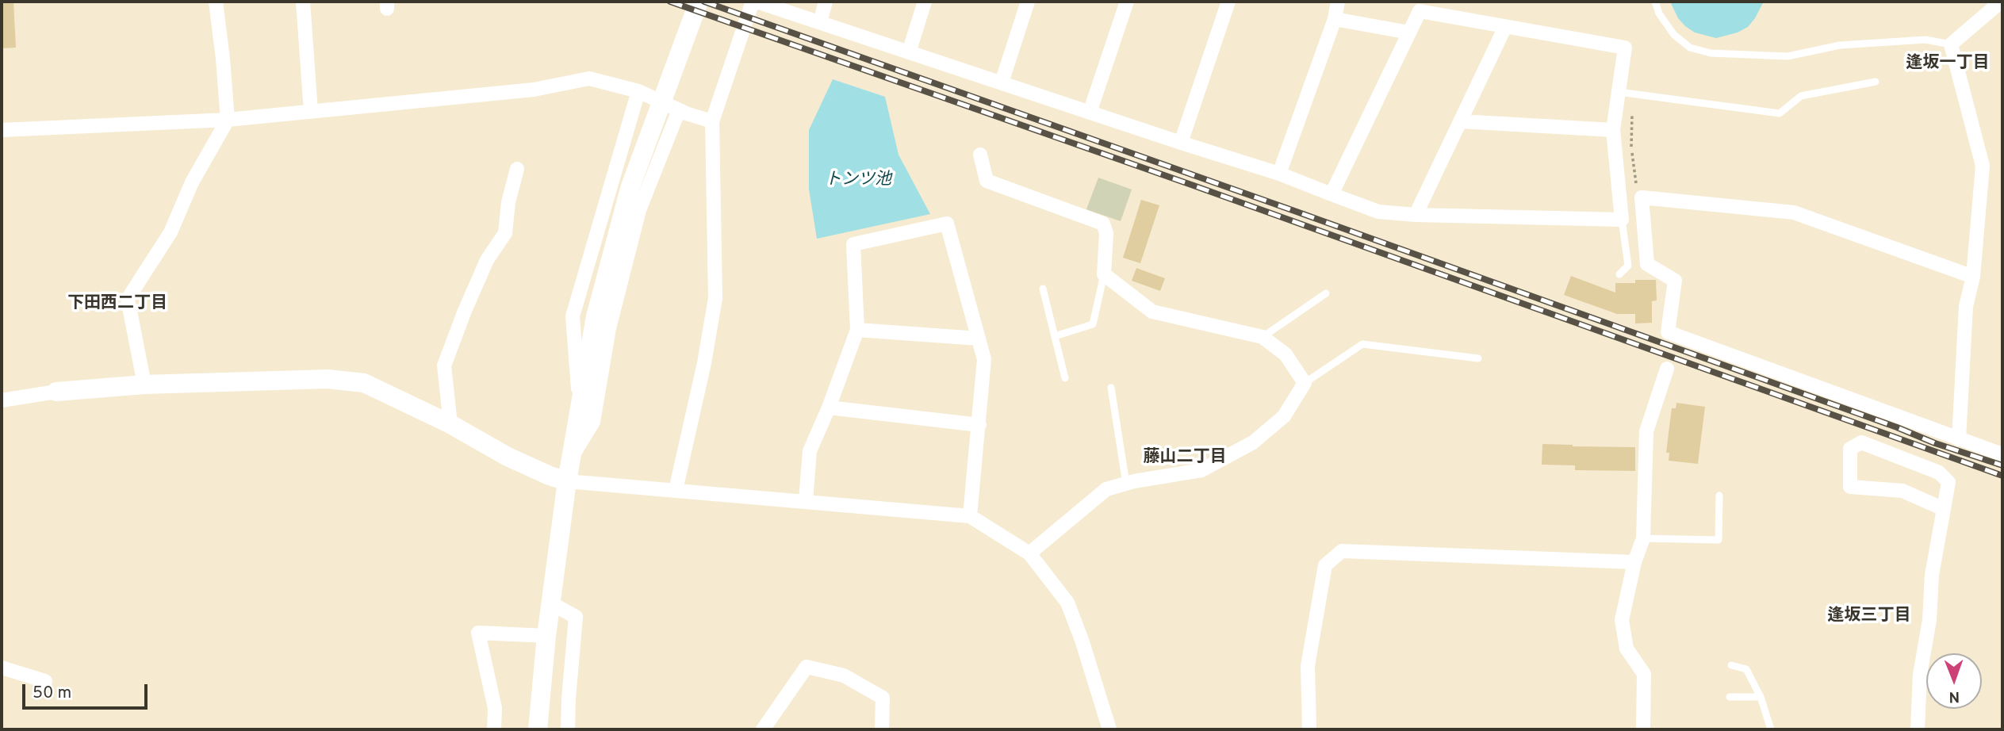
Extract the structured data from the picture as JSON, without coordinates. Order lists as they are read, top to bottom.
{
  "districts": [
    "逢坂一丁目",
    "下田西二丁目",
    "藤山二丁目",
    "逢坂三丁目"
  ],
  "water": ["トンツ池"],
  "scale_bar": "50 m",
  "north": "bottom"
}
